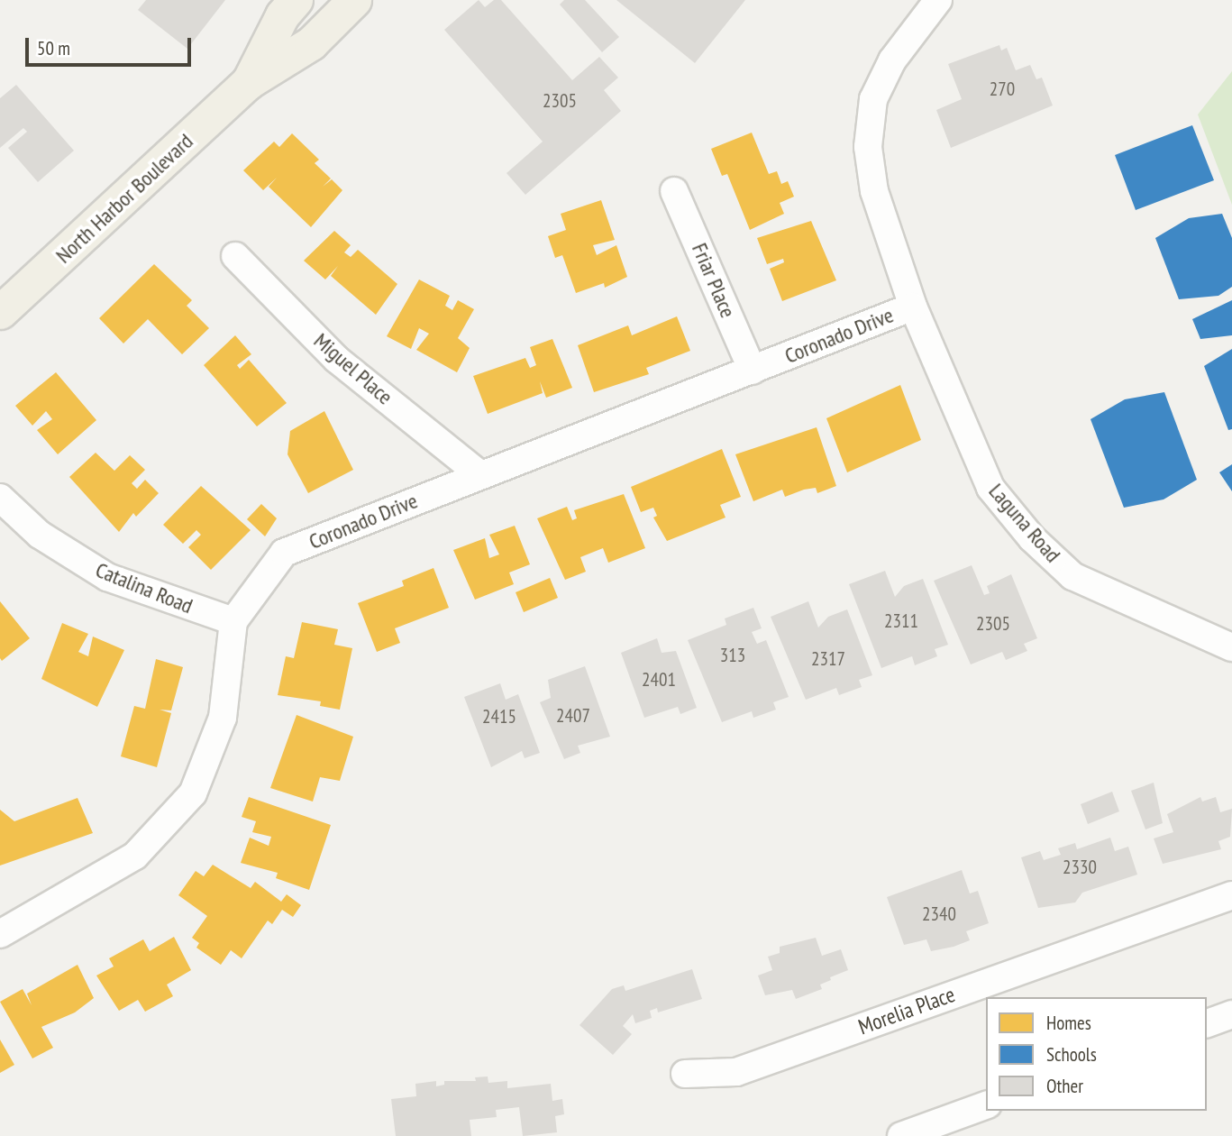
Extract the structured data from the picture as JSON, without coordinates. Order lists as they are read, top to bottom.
{
  "streets": {
    "main road": ["North Harbor Boulevard"],
    "street": [
      "Friar Place",
      "Coronado Drive",
      "Miguel Place",
      "Laguna Road",
      "Catalina Road",
      "Morelia Place"
    ]
  },
  "crossings": [
    ["Friar Place", "Coronado Drive"],
    ["Coronado Drive", "Miguel Place"],
    ["Coronado Drive", "Laguna Road"],
    ["Coronado Drive", "Catalina Road"]
  ],
  "house_numbers": [
    "270",
    "2305",
    "2311",
    "2305",
    "313",
    "2317",
    "2401",
    "2407",
    "2415",
    "2330",
    "2340"
  ],
  "legend": ["Homes", "Schools", "Other"],
  "scale_bar": "50 m"
}
